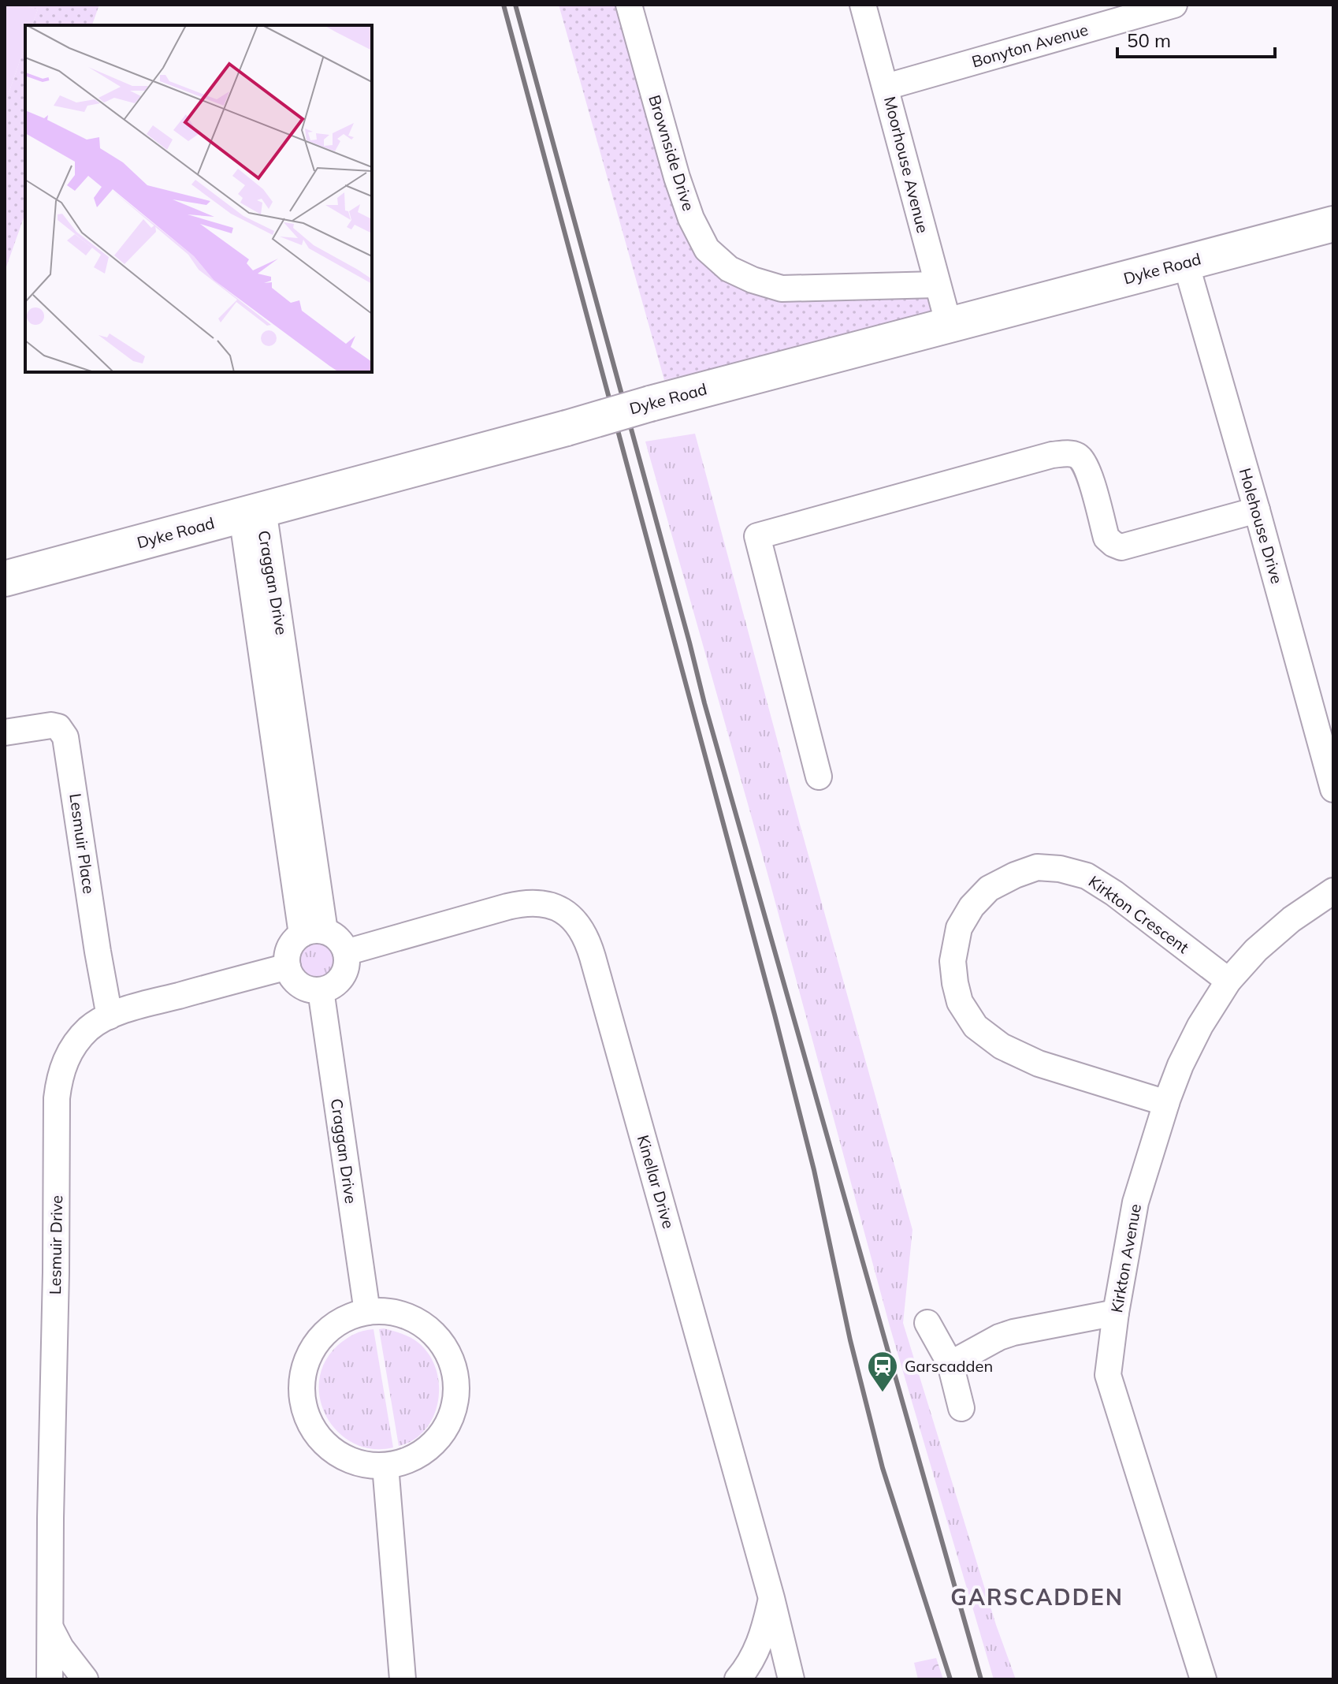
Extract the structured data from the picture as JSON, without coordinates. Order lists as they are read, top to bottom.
{
  "streets": {
    "street": [
      "Bonyton Avenue",
      "Brownside Drive",
      "Moorhouse Avenue",
      "Dyke Road",
      "Holehouse Drive",
      "Craggan Drive",
      "Lesmuir Place",
      "Kirkton Crescent",
      "Kinellar Drive",
      "Lesmuir Drive",
      "Kirkton Avenue"
    ]
  },
  "crossings": [
    ["Bonyton Avenue", "Moorhouse Avenue"],
    ["Brownside Drive", "Moorhouse Avenue"],
    ["Moorhouse Avenue", "Dyke Road"],
    ["Dyke Road", "Holehouse Drive"],
    ["Dyke Road", "Craggan Drive"],
    ["Craggan Drive", "Kinellar Drive"],
    ["Craggan Drive", "Lesmuir Drive"],
    ["Lesmuir Place", "Lesmuir Drive"],
    ["Kirkton Crescent", "Kirkton Avenue"],
    ["Kinellar Drive", "Lesmuir Drive"]
  ],
  "districts": ["GARSCADDEN"],
  "places": {
    "station": ["Garscadden"]
  },
  "scale_bar": "50 m"
}
